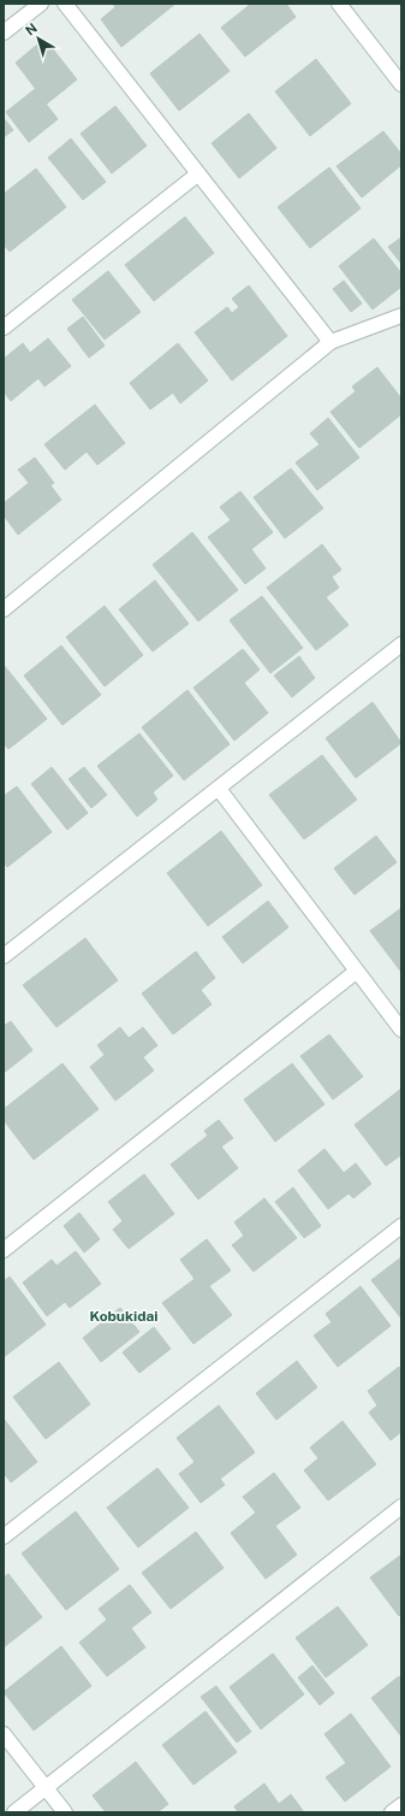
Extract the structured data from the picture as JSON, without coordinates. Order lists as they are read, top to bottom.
{
  "districts": ["Kobukidai"],
  "north": "top left"
}
